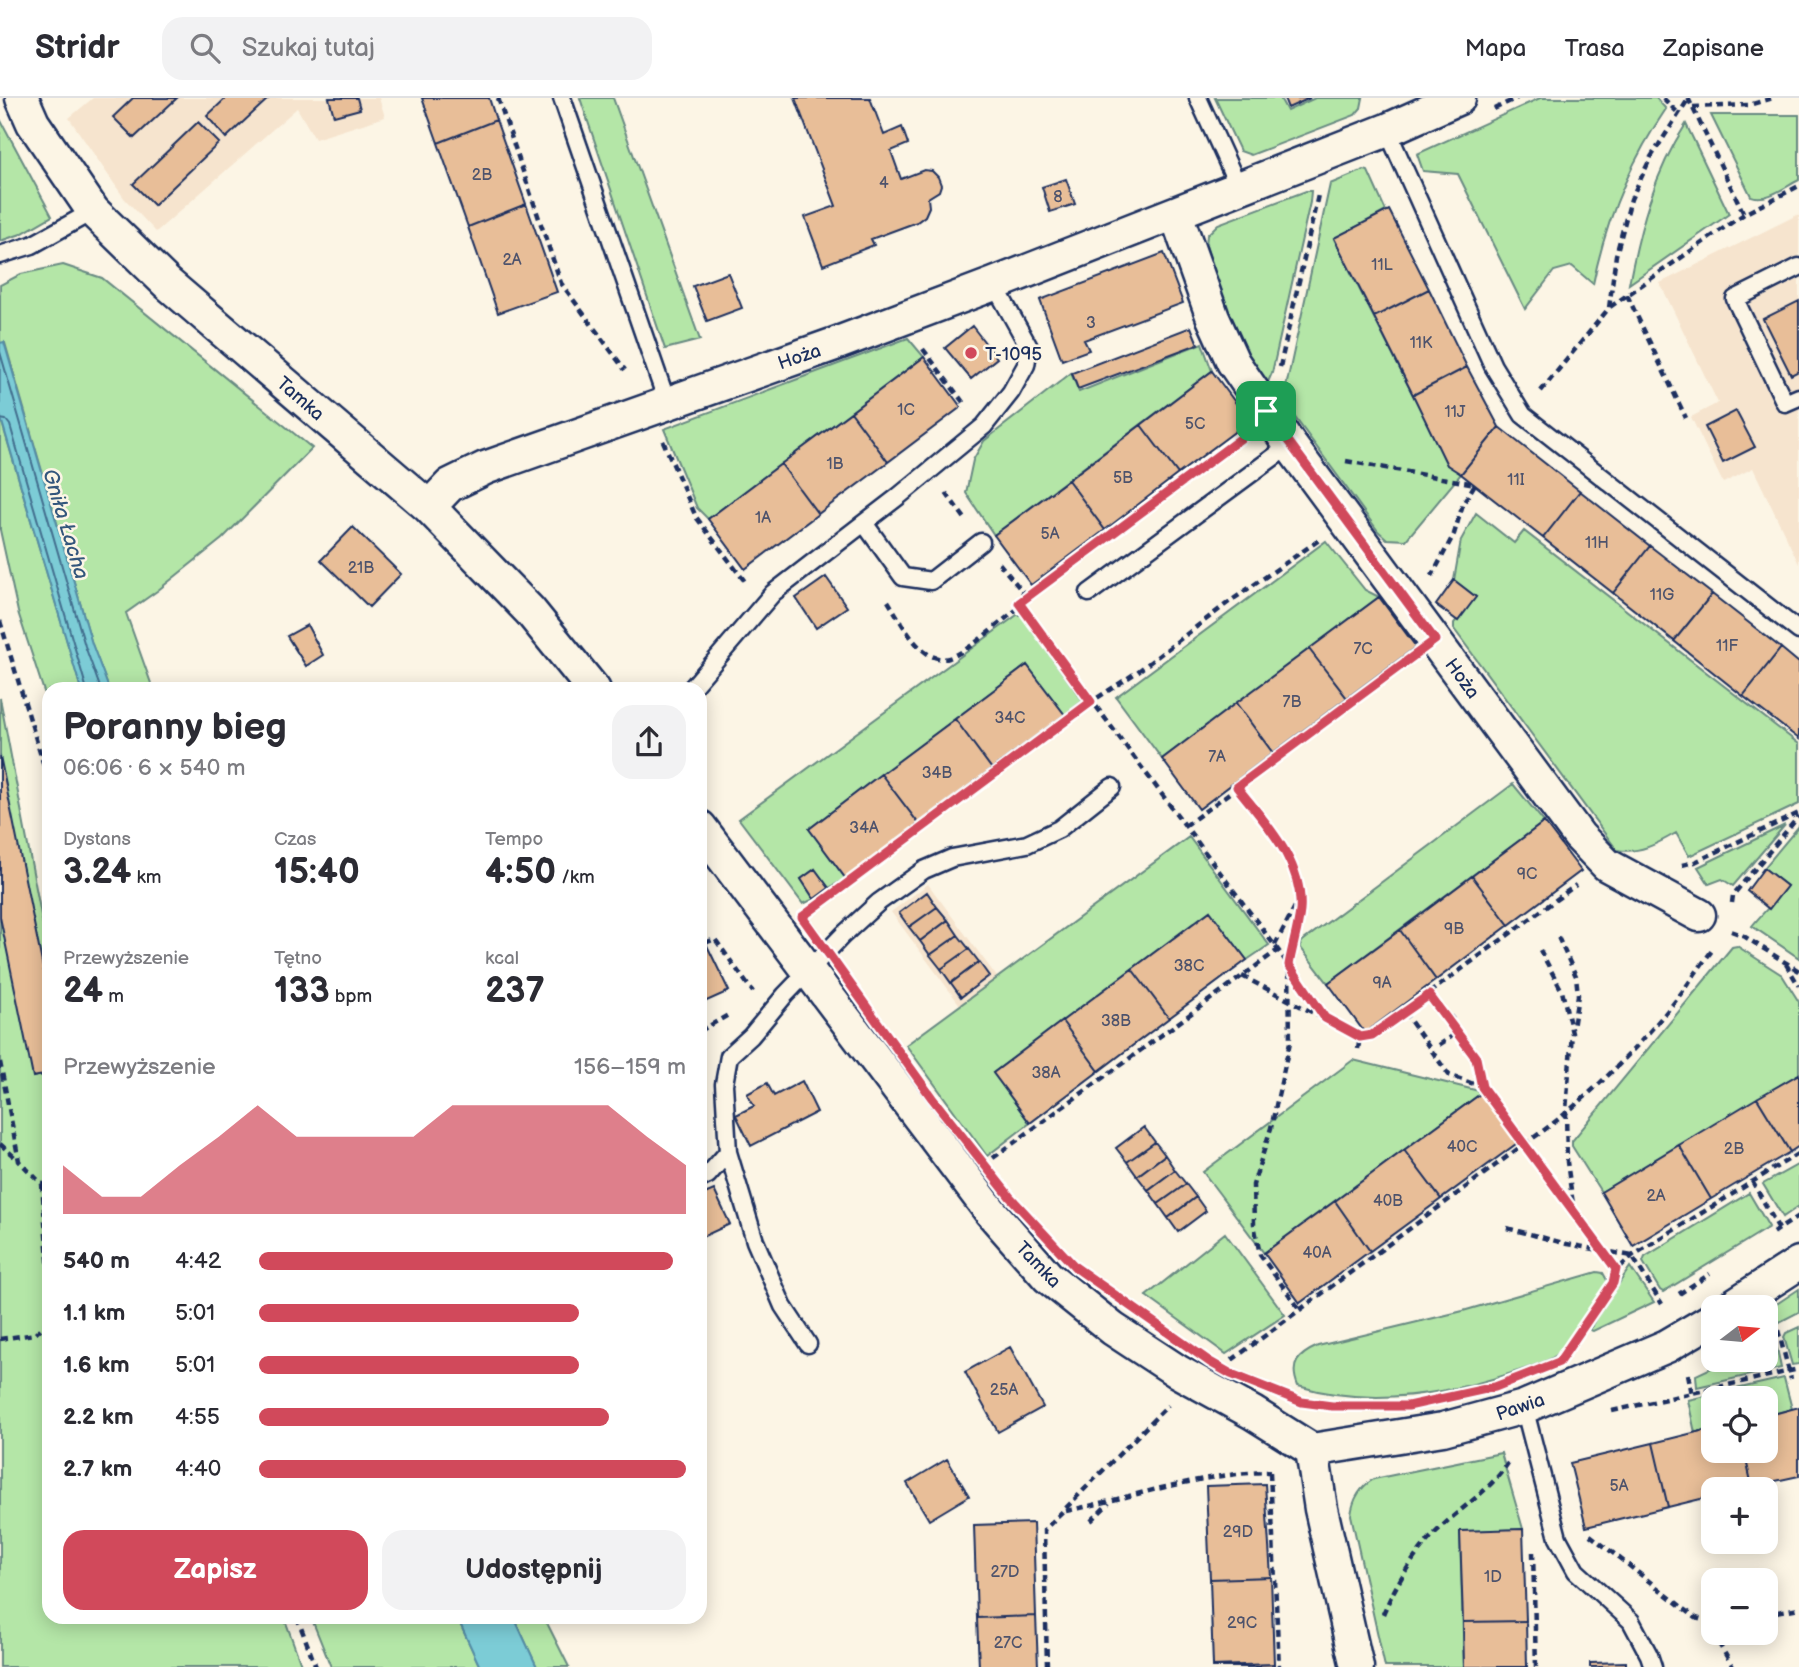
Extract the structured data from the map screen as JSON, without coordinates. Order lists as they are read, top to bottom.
{
  "streets": {
    "street": ["Hoża", "Tamka", "Pawia"]
  },
  "crossings": [
    ["Hoża", "Tamka"],
    ["Tamka", "Pawia"]
  ],
  "water": ["Gniła Łacha"],
  "places": ["T-1095"],
  "house_numbers": [
    "2B",
    "4",
    "8",
    "2A",
    "11L",
    "3",
    "11K",
    "1C",
    "11J",
    "5C",
    "1B",
    "5B",
    "11I",
    "1A",
    "5A",
    "11H",
    "21B",
    "11G",
    "11F",
    "7C",
    "7B",
    "34C",
    "7A",
    "34B",
    "34A",
    "9C",
    "9B",
    "38C",
    "9A",
    "38B",
    "38A",
    "40C",
    "2B",
    "2A",
    "40B",
    "40A",
    "25A",
    "5A",
    "29D",
    "27D",
    "1D",
    "29C",
    "27C"
  ],
  "north": "right",
  "page": {
    "header": "Stridr",
    "search": "Szukaj tutaj",
    "nav": ["Mapa", "Trasa", "Zapisane"],
    "heading": ["Poranny bieg", "06:06 · 6 × 540 m"],
    "stats": [
      ["Dystans", "3.24 km"],
      ["Czas", "15:40"],
      ["Tempo", "4:50 /km"],
      ["Przewyższenie", "24 m"],
      ["Tętno", "133 bpm"],
      ["kcal", "237"]
    ],
    "chart": ["Przewyższenie", "156–159 m"],
    "list": [
      {
        "name": "540 m",
        "note": "4:42"
      },
      {
        "name": "1.1 km",
        "note": "5:01"
      },
      {
        "name": "1.6 km",
        "note": "5:01"
      },
      {
        "name": "2.2 km",
        "note": "4:55"
      },
      {
        "name": "2.7 km",
        "note": "4:40"
      }
    ],
    "map_buttons": ["+", "−"],
    "buttons": ["Zapisz", "Udostępnij"]
  }
}
